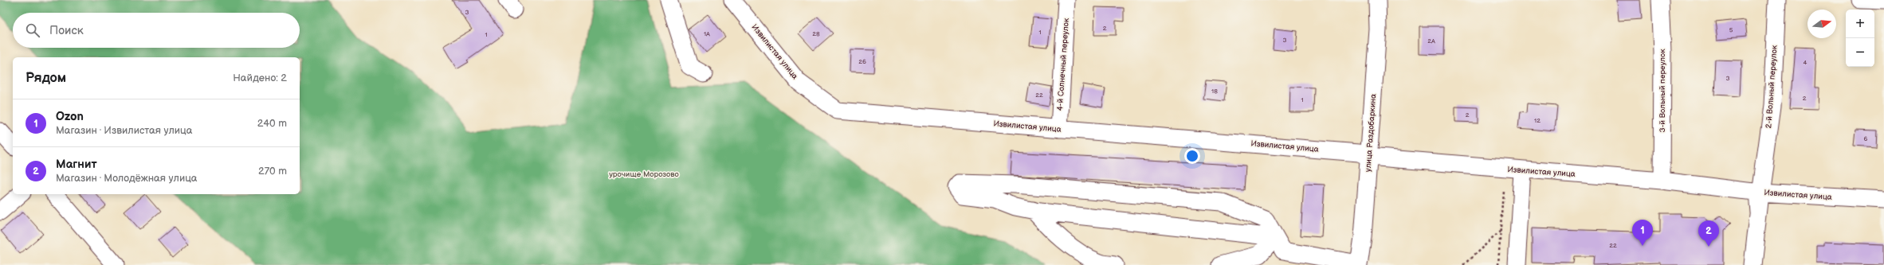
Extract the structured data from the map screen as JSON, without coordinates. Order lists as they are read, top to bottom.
{
  "streets": {
    "street": [
      "Извилистая улица",
      "4-й Солнечный переулок",
      "2-й Вольный переулок",
      "3-й Вольный переулок",
      "улица Раздобаркина"
    ]
  },
  "crossings": [
    ["Извилистая улица", "4-й Солнечный переулок"],
    ["Извилистая улица", "2-й Вольный переулок"],
    ["Извилистая улица", "3-й Вольный переулок"],
    ["Извилистая улица", "улица Раздобаркина"]
  ],
  "parks": ["урочище Морозово"],
  "house_numbers": [
    "3",
    "2",
    "5",
    "1",
    "1А",
    "28",
    "1",
    "3",
    "2А",
    "26",
    "4",
    "3",
    "18",
    "22",
    "2",
    "1",
    "2",
    "12",
    "6",
    "22"
  ],
  "north": "right",
  "page": {
    "map_buttons": ["+", "−"],
    "search": "Поиск",
    "heading": ["Рядом", "Найдено: 2"],
    "list": [
      {
        "mark": "1",
        "name": "Ozon",
        "note": "Магазин · Извилистая улица",
        "value": "240 m"
      },
      {
        "mark": "2",
        "name": "Магнит",
        "note": "Магазин · Молодёжная улица",
        "value": "270 m"
      }
    ],
    "pins": ["1", "2"]
  }
}
